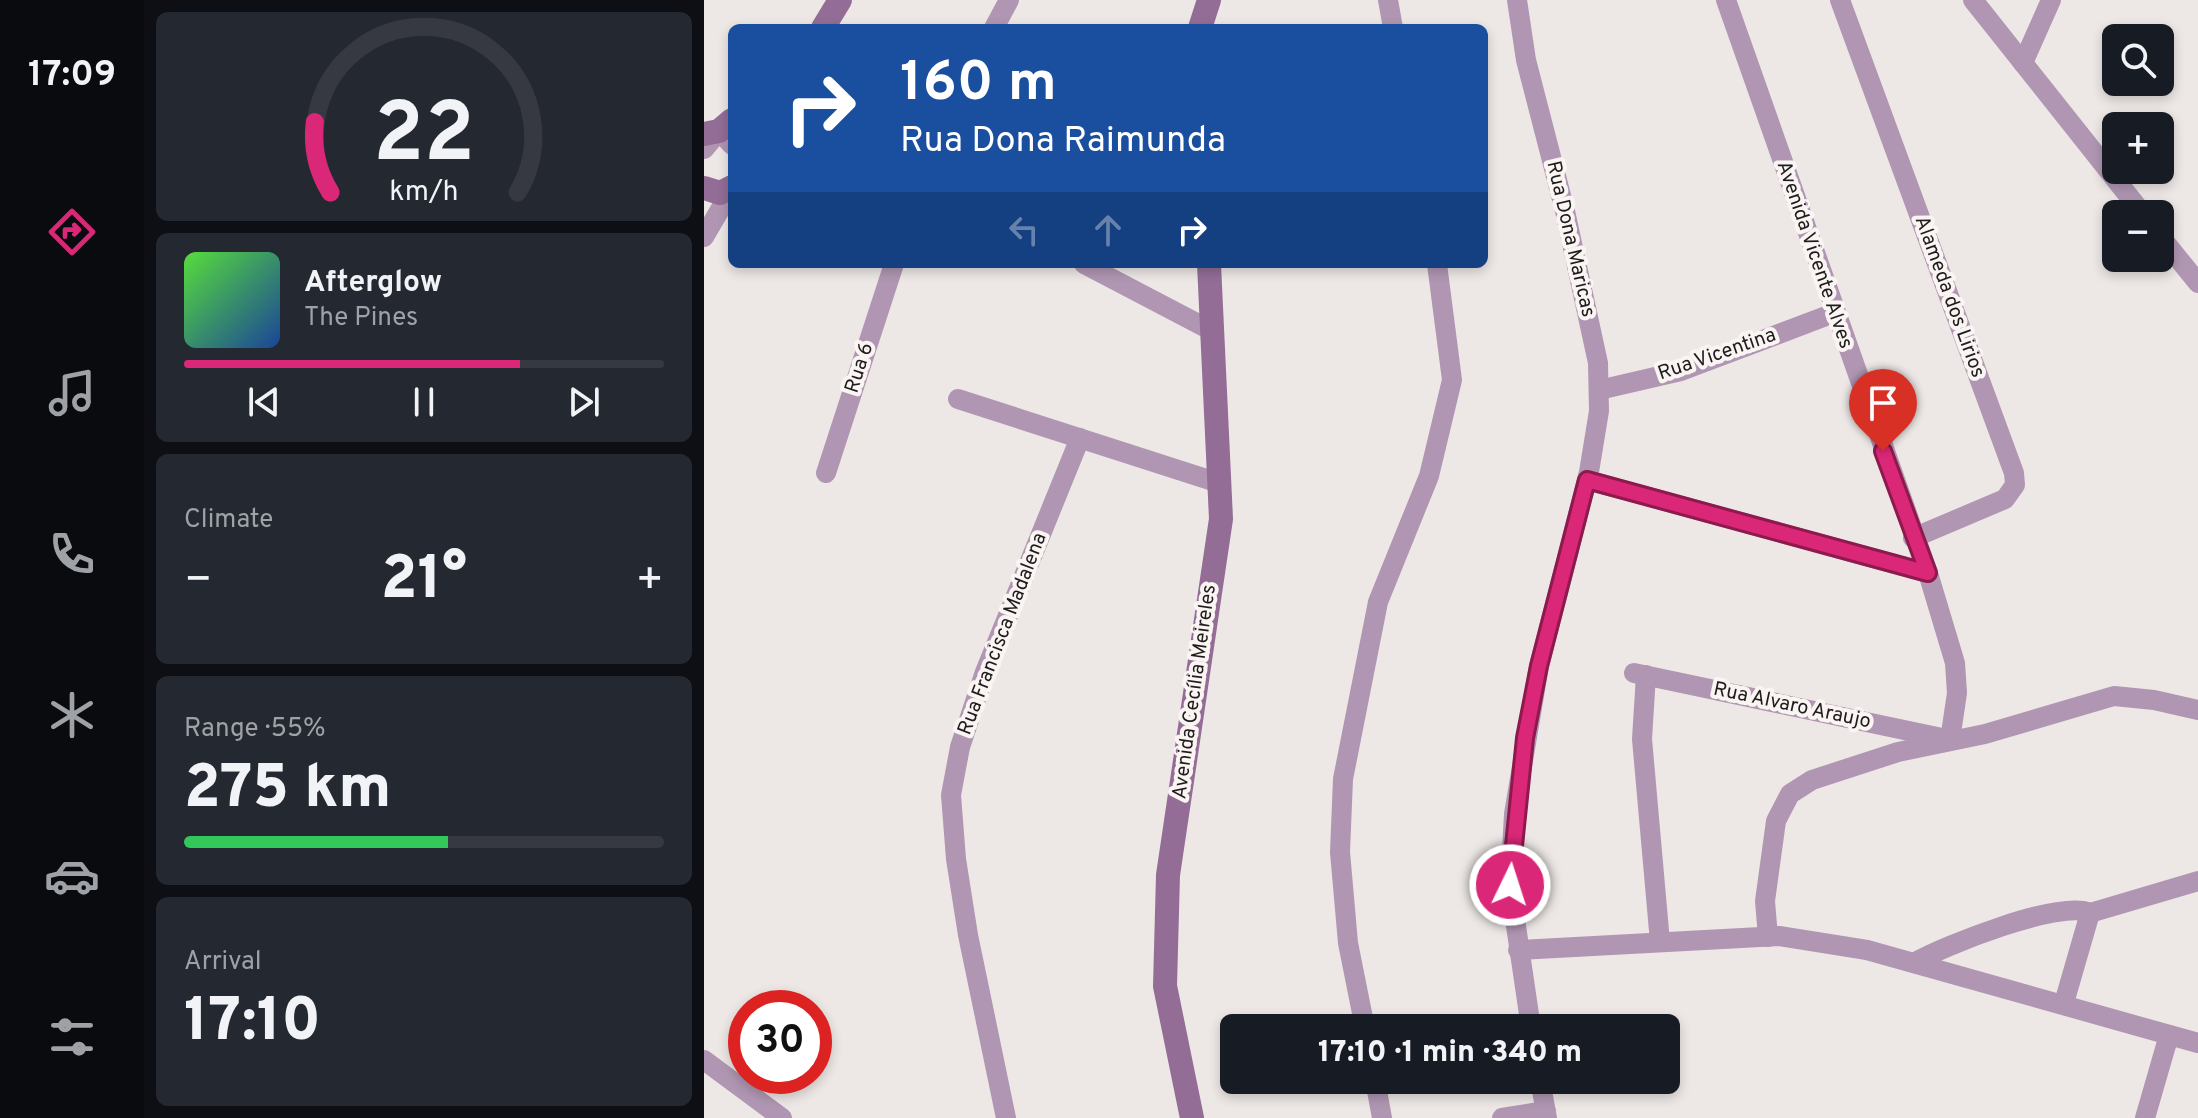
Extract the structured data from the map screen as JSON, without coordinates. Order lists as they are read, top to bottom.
{
  "streets": {
    "street": [
      "Rua Dona Maricas",
      "Avenida Vicente Alves",
      "Alameda dos Lirios",
      "Rua Vicentina",
      "Rua 6",
      "Rua Francisca Madalena",
      "Avenida Cecília Meireles",
      "Rua Alvaro Araujo"
    ]
  },
  "crossings": [
    ["Rua Dona Maricas", "Rua Vicentina"],
    ["Avenida Vicente Alves", "Alameda dos Lirios"],
    ["Avenida Vicente Alves", "Rua Vicentina"],
    ["Avenida Vicente Alves", "Rua Alvaro Araujo"]
  ],
  "page": {
    "tabs": "17:09",
    "map_buttons": ["+", "−"],
    "turn": ["160 m", "Rua Dona Raimunda"],
    "song": ["Afterglow", "The Pines"],
    "tile": [
      "Climate",
      ["Range · 55%", "275 km"],
      ["Arrival", "17:10"]
    ],
    "heat": ["−", "21°", "+"],
    "limit": "30",
    "trip": "17:10 · 1 min · 340 m",
    "gauge": ["22", "km/h"]
  }
}
